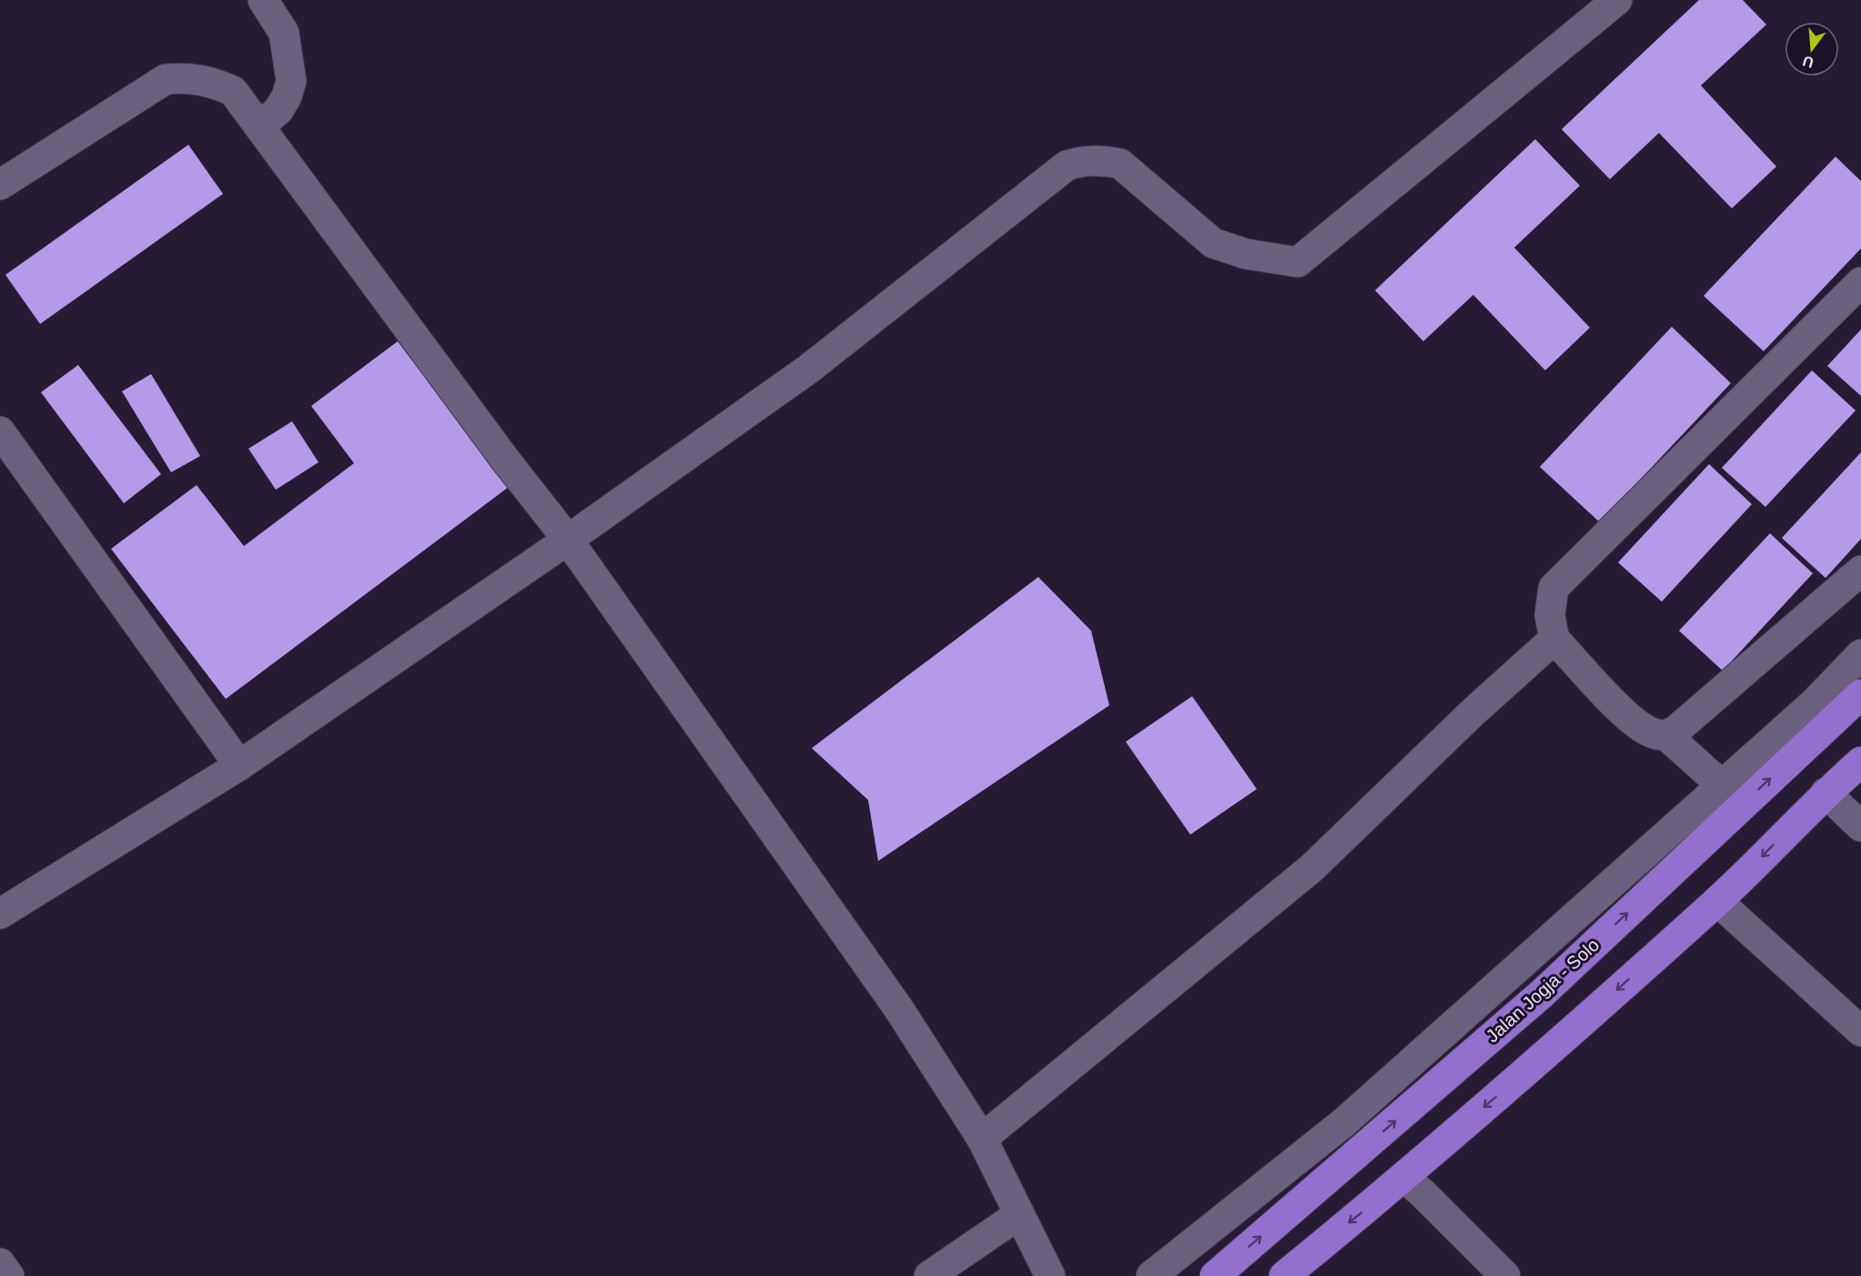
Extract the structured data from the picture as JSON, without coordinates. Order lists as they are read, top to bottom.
{
  "streets": {
    "highway": ["Jalan Jogja - Solo"]
  },
  "north": "bottom"
}
